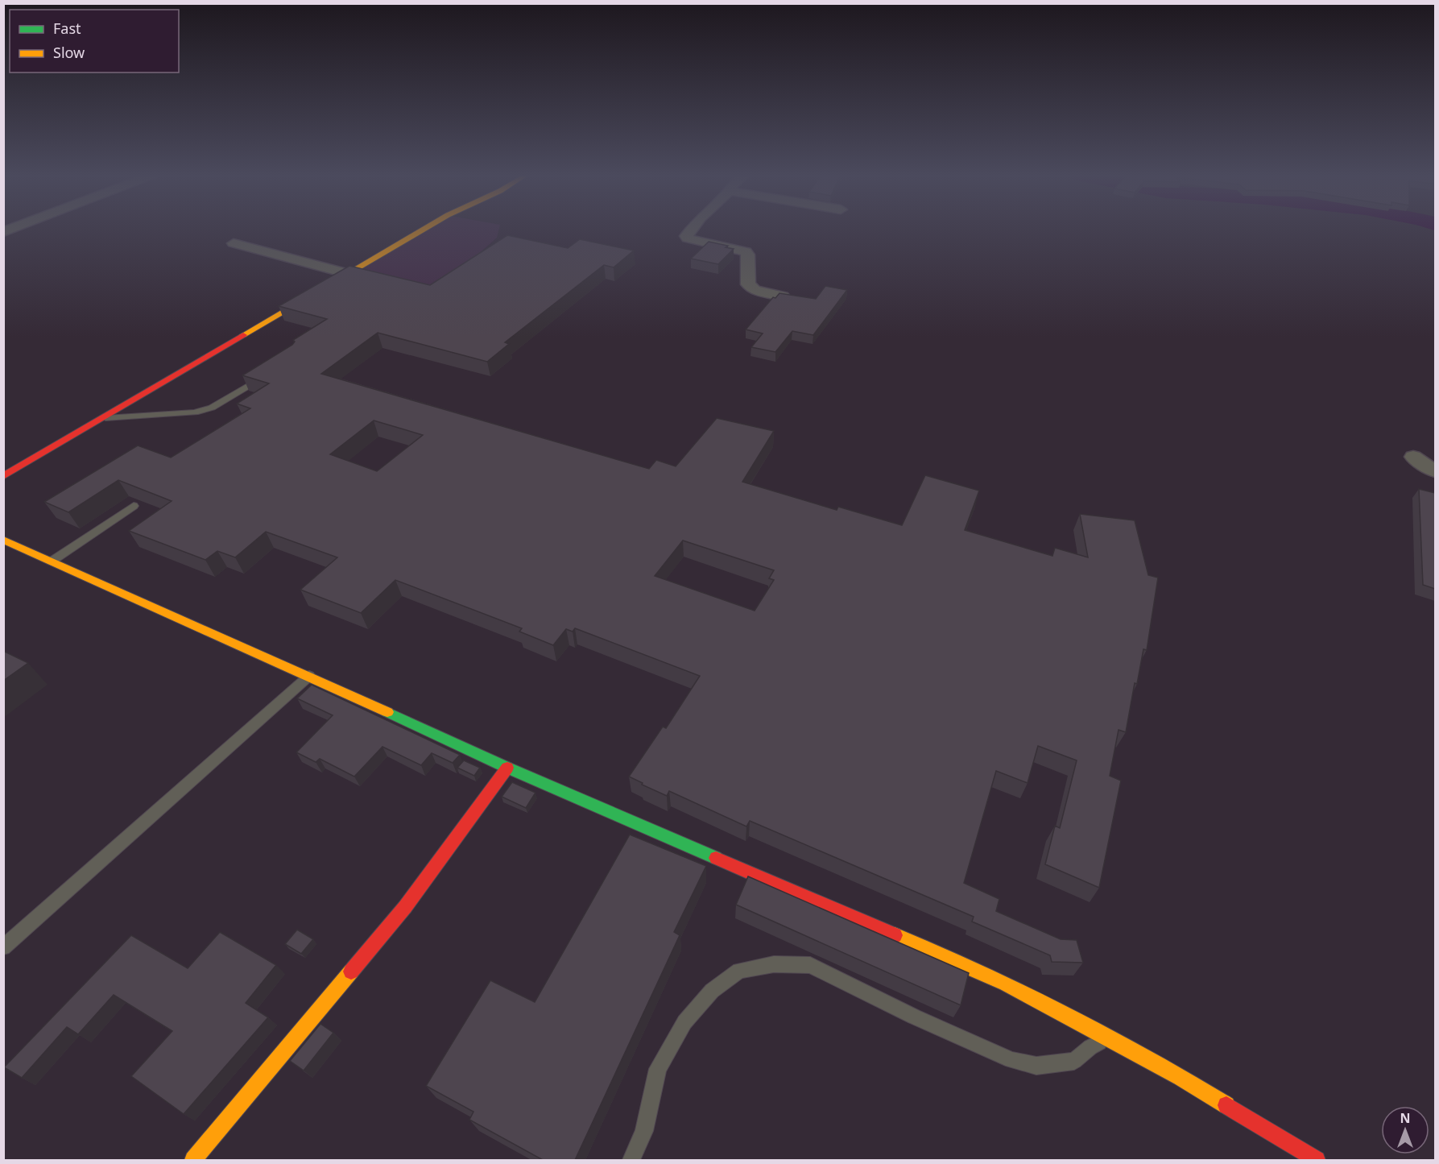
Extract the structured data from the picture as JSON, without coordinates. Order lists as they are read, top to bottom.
{
  "legend": ["Fast", "Slow"],
  "north": "top"
}
